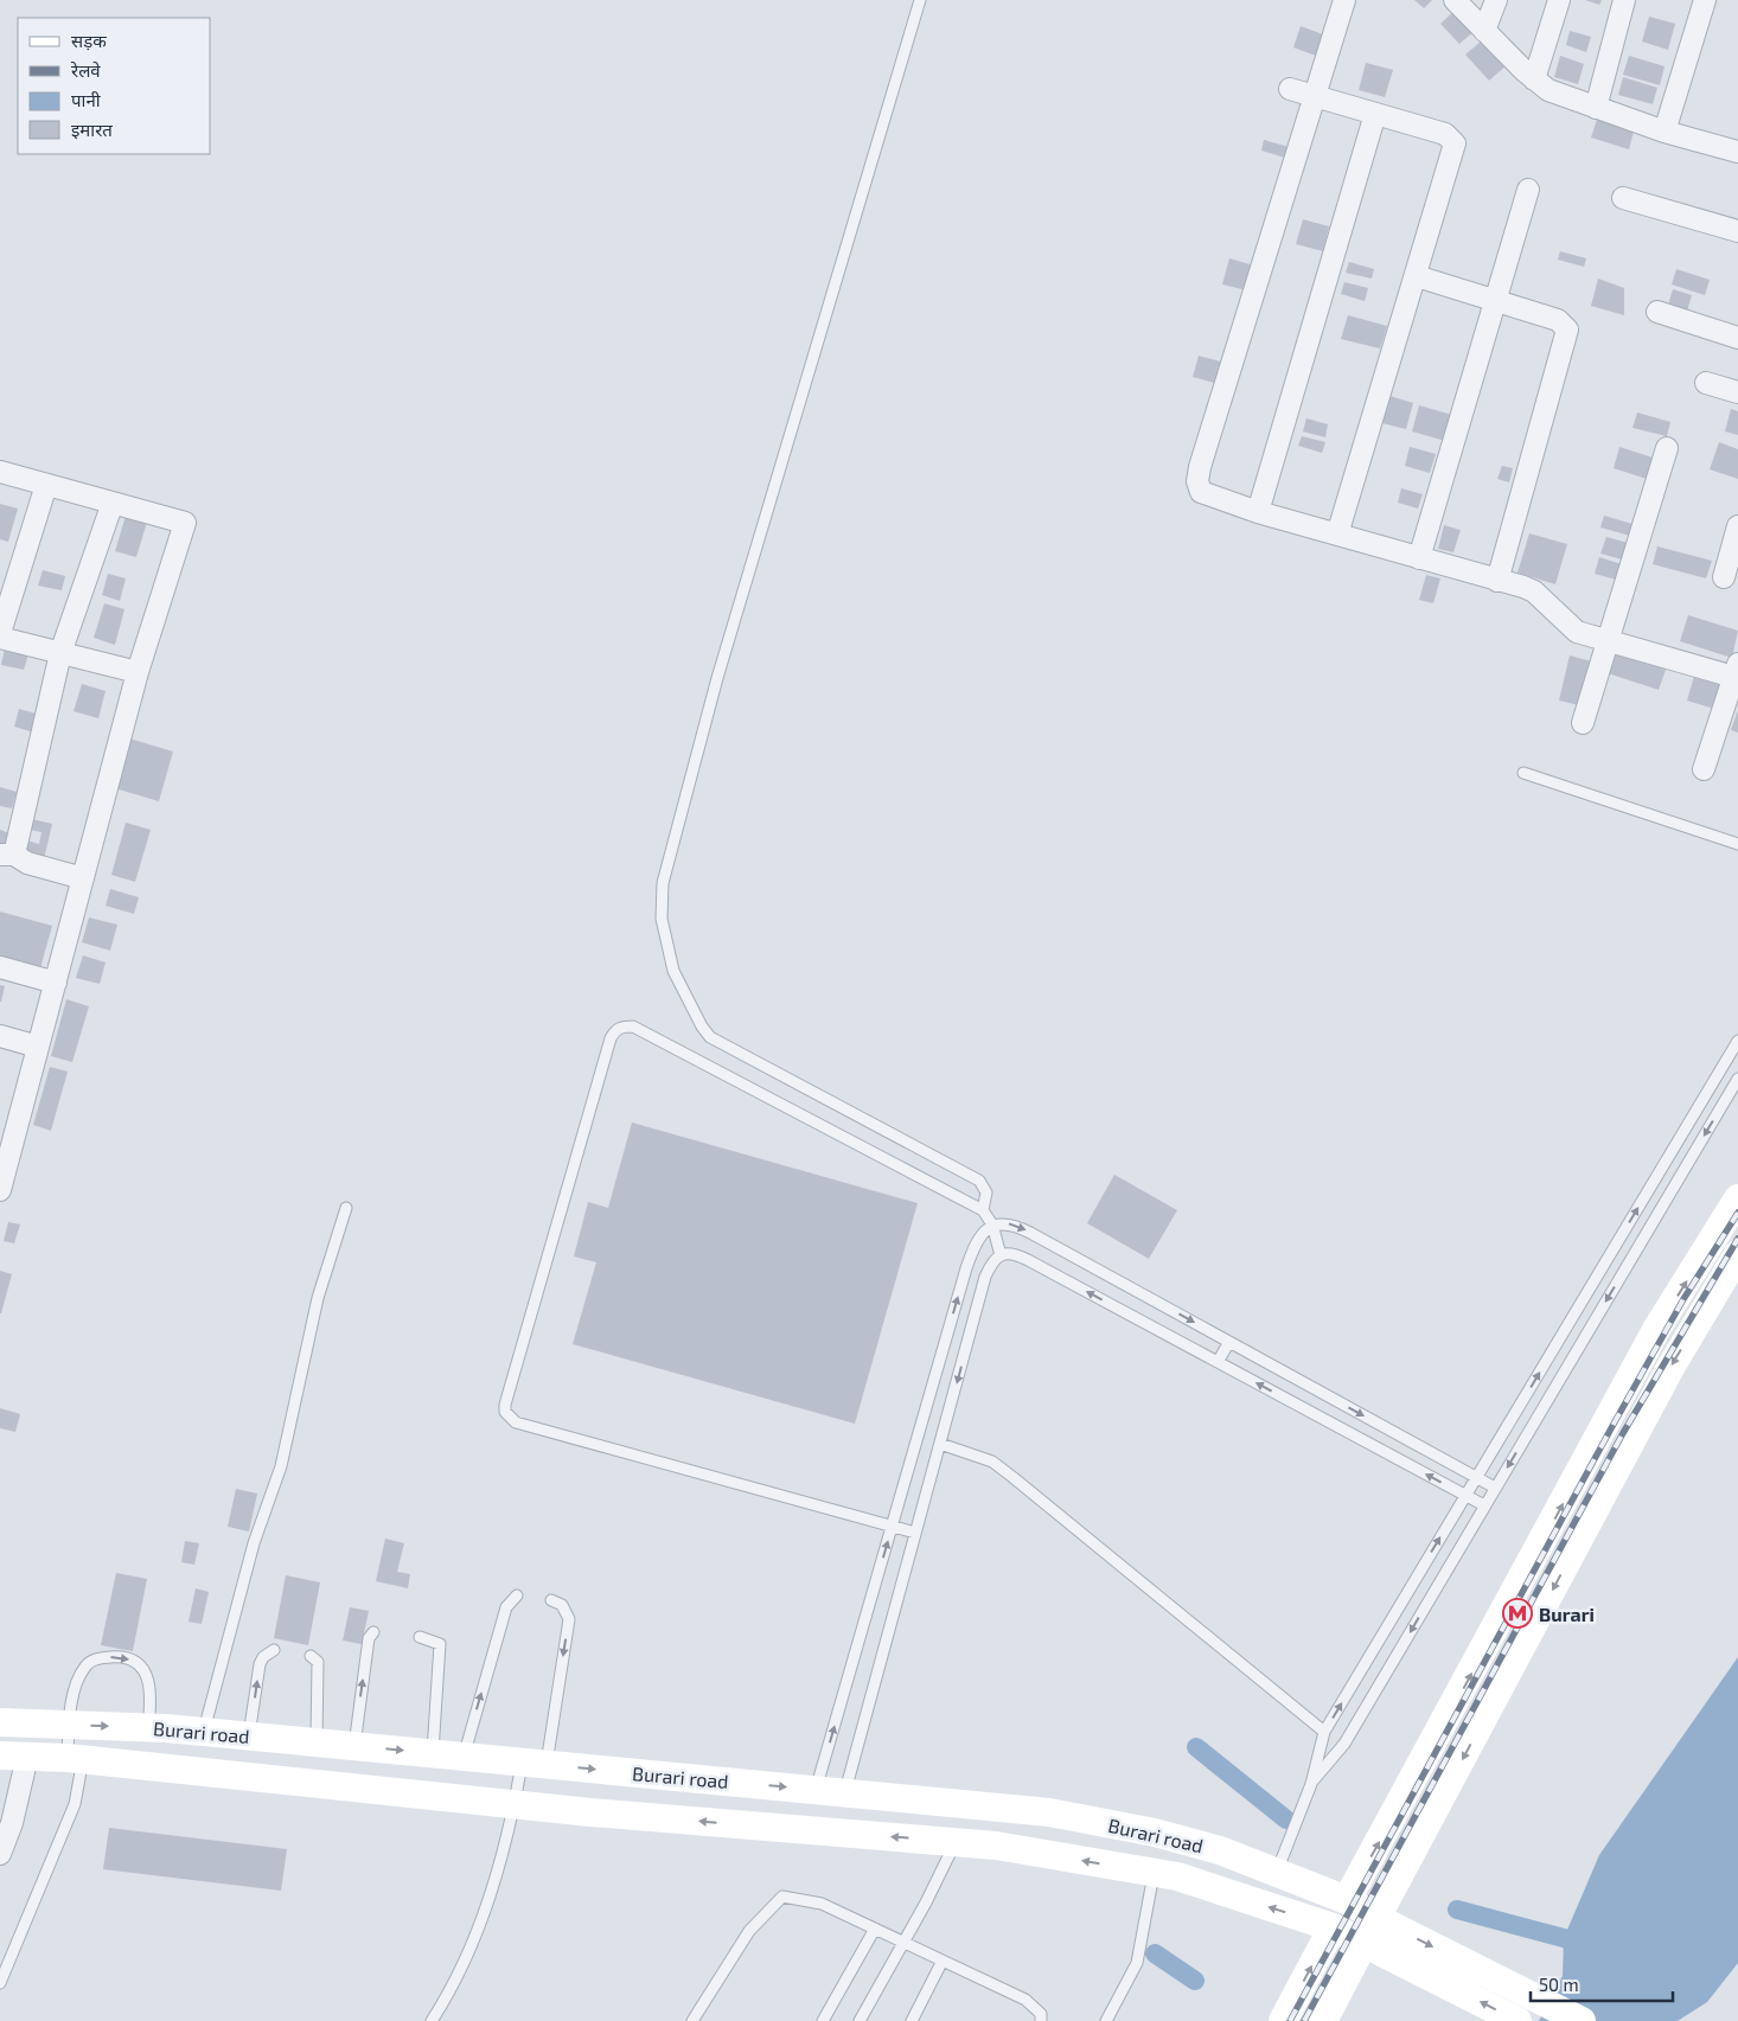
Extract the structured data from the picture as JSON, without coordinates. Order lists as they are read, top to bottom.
{
  "streets": {
    "main road": ["Burari road"]
  },
  "places": {
    "metro station": ["Burari"]
  },
  "legend": [
    "सड़क",
    "रेलवे",
    "पानी",
    "इमारत"
  ],
  "scale_bar": "50 m"
}
